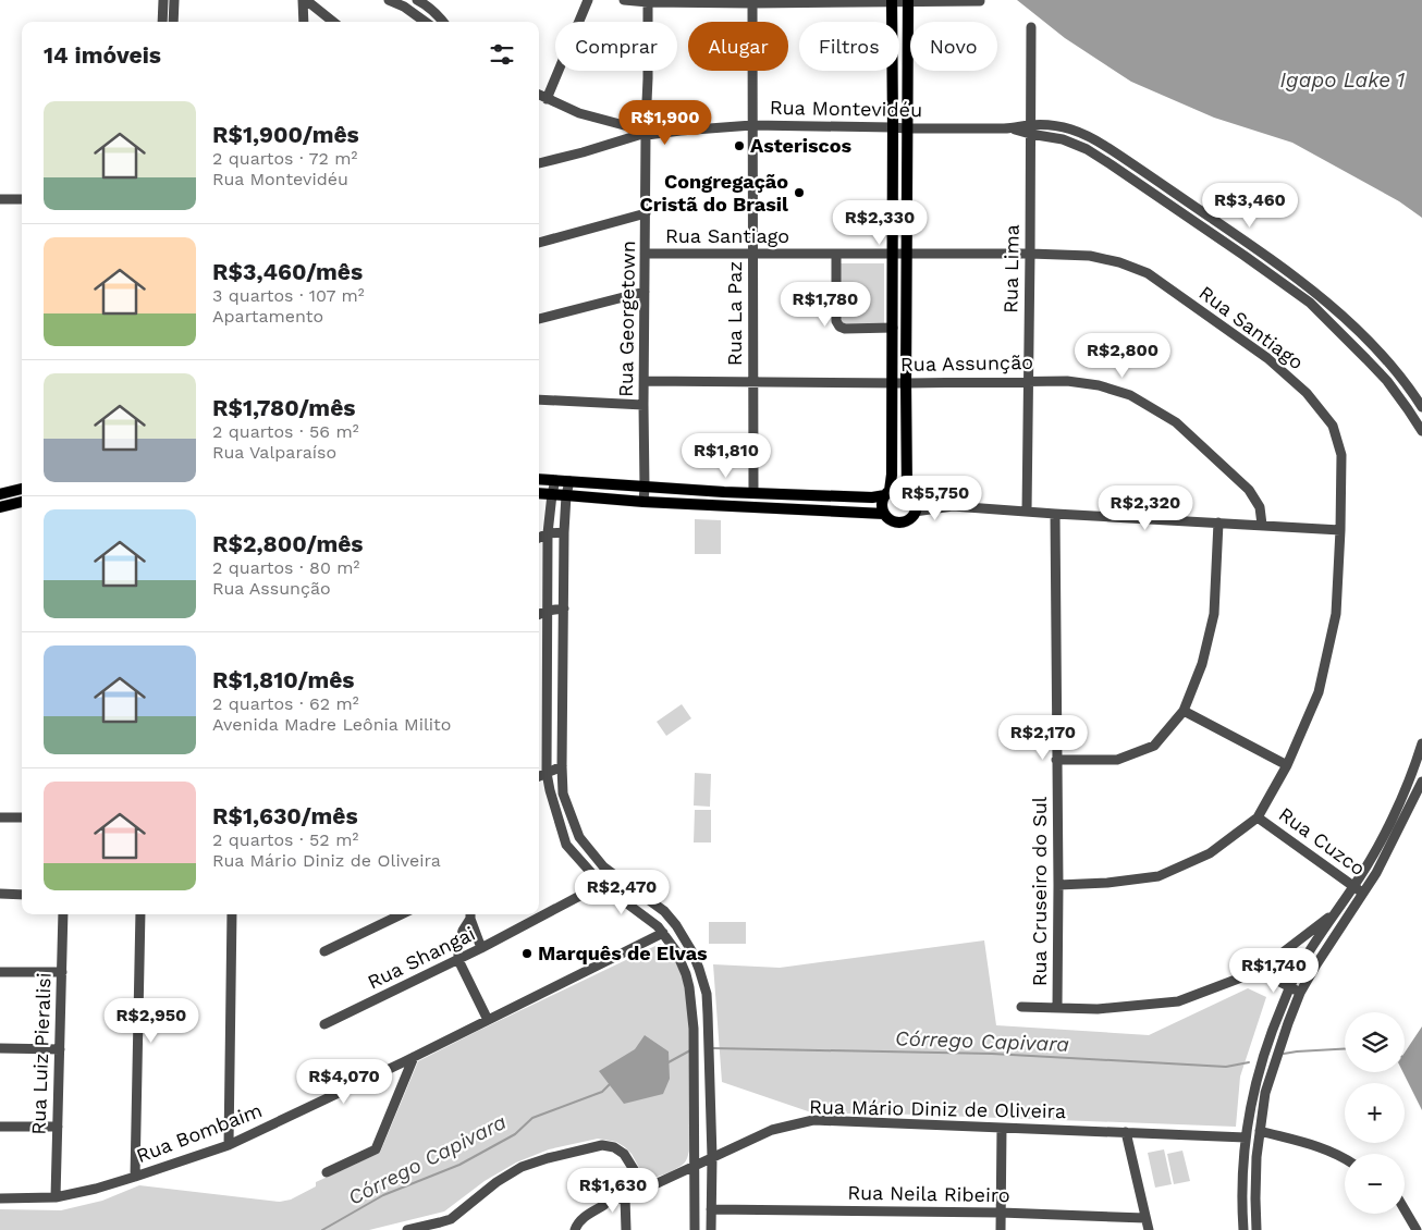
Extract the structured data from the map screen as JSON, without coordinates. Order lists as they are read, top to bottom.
{
  "streets": {
    "street": [
      "Rua Montevidéu",
      "Rua Santiago",
      "Rua Lima",
      "Rua La Paz",
      "Rua Georgetown",
      "Rua Assunção",
      "Rua Cuzco",
      "Rua Cruseiro do Sul",
      "Rua Shangai",
      "Rua Luiz Pieralisi",
      "Rua Mário Diniz de Oliveira",
      "Rua Bombaim",
      "Rua Neila Ribeiro"
    ]
  },
  "crossings": [
    ["Rua Montevidéu", "Rua Lima"],
    ["Rua Montevidéu", "Rua La Paz"],
    ["Rua Montevidéu", "Rua Georgetown"],
    ["Rua Santiago", "Rua Lima"],
    ["Rua Santiago", "Rua La Paz"],
    ["Rua Santiago", "Rua Georgetown"],
    ["Rua Santiago", "Rua Cuzco"],
    ["Rua Santiago", "Rua Cruseiro do Sul"],
    ["Rua Lima", "Rua Assunção"],
    ["Rua La Paz", "Rua Assunção"],
    ["Rua Georgetown", "Rua Assunção"],
    ["Rua Luiz Pieralisi", "Rua Bombaim"]
  ],
  "water": ["Igapo Lake 1", "Córrego Capivara"],
  "places": ["Asteriscos", "Congregação Cristã do Brasil", "Marquês de Elvas"],
  "page": {
    "chip": [
      "Comprar",
      "Alugar",
      "Filtros",
      "Novo"
    ],
    "heading": "14 imóveis",
    "list": [
      {
        "name": "R$1,900/mês",
        "note": "2 quartos · 72 m² · Rua Montevidéu"
      },
      {
        "name": "R$3,460/mês",
        "note": "3 quartos · 107 m² · Apartamento"
      },
      {
        "name": "R$1,780/mês",
        "note": "2 quartos · 56 m² · Rua Valparaíso"
      },
      {
        "name": "R$2,800/mês",
        "note": "2 quartos · 80 m² · Rua Assunção"
      },
      {
        "name": "R$1,810/mês",
        "note": "2 quartos · 62 m² · Avenida Madre Leônia Milito"
      },
      {
        "name": "R$1,630/mês",
        "note": "2 quartos · 52 m² · Rua Mário Diniz de Oliveira"
      }
    ],
    "price": [
      "R$1,900",
      "R$3,460",
      "R$2,330",
      "R$1,780",
      "R$2,800",
      "R$1,810",
      "R$5,750",
      "R$2,320",
      "R$2,170",
      "R$2,470",
      "R$1,740",
      "R$2,950",
      "R$4,070",
      "R$1,630"
    ],
    "map_buttons": ["+", "−"]
  }
}
